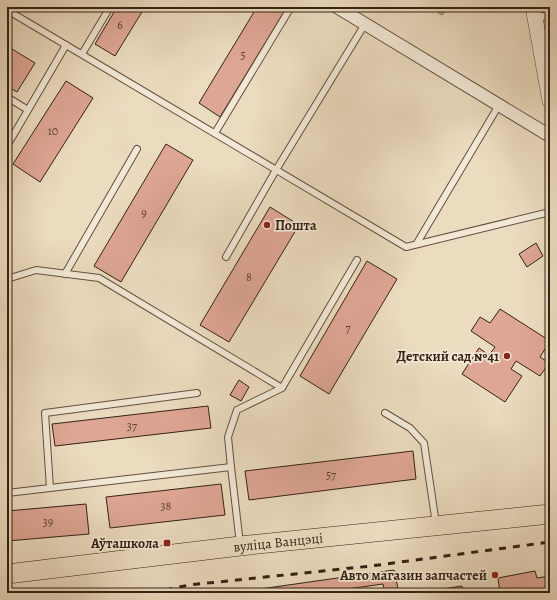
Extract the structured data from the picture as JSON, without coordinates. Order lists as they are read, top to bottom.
{
  "streets": {
    "main road": ["вуліца Ванцэці"]
  },
  "places": {
    "other": ["Пошта", "Детский сад №41", "Авто магазин запчастей"],
    "transit": ["Аўташкола"]
  },
  "house_numbers": [
    "6",
    "5",
    "10",
    "9",
    "8",
    "7",
    "37",
    "57",
    "38",
    "39"
  ]
}
